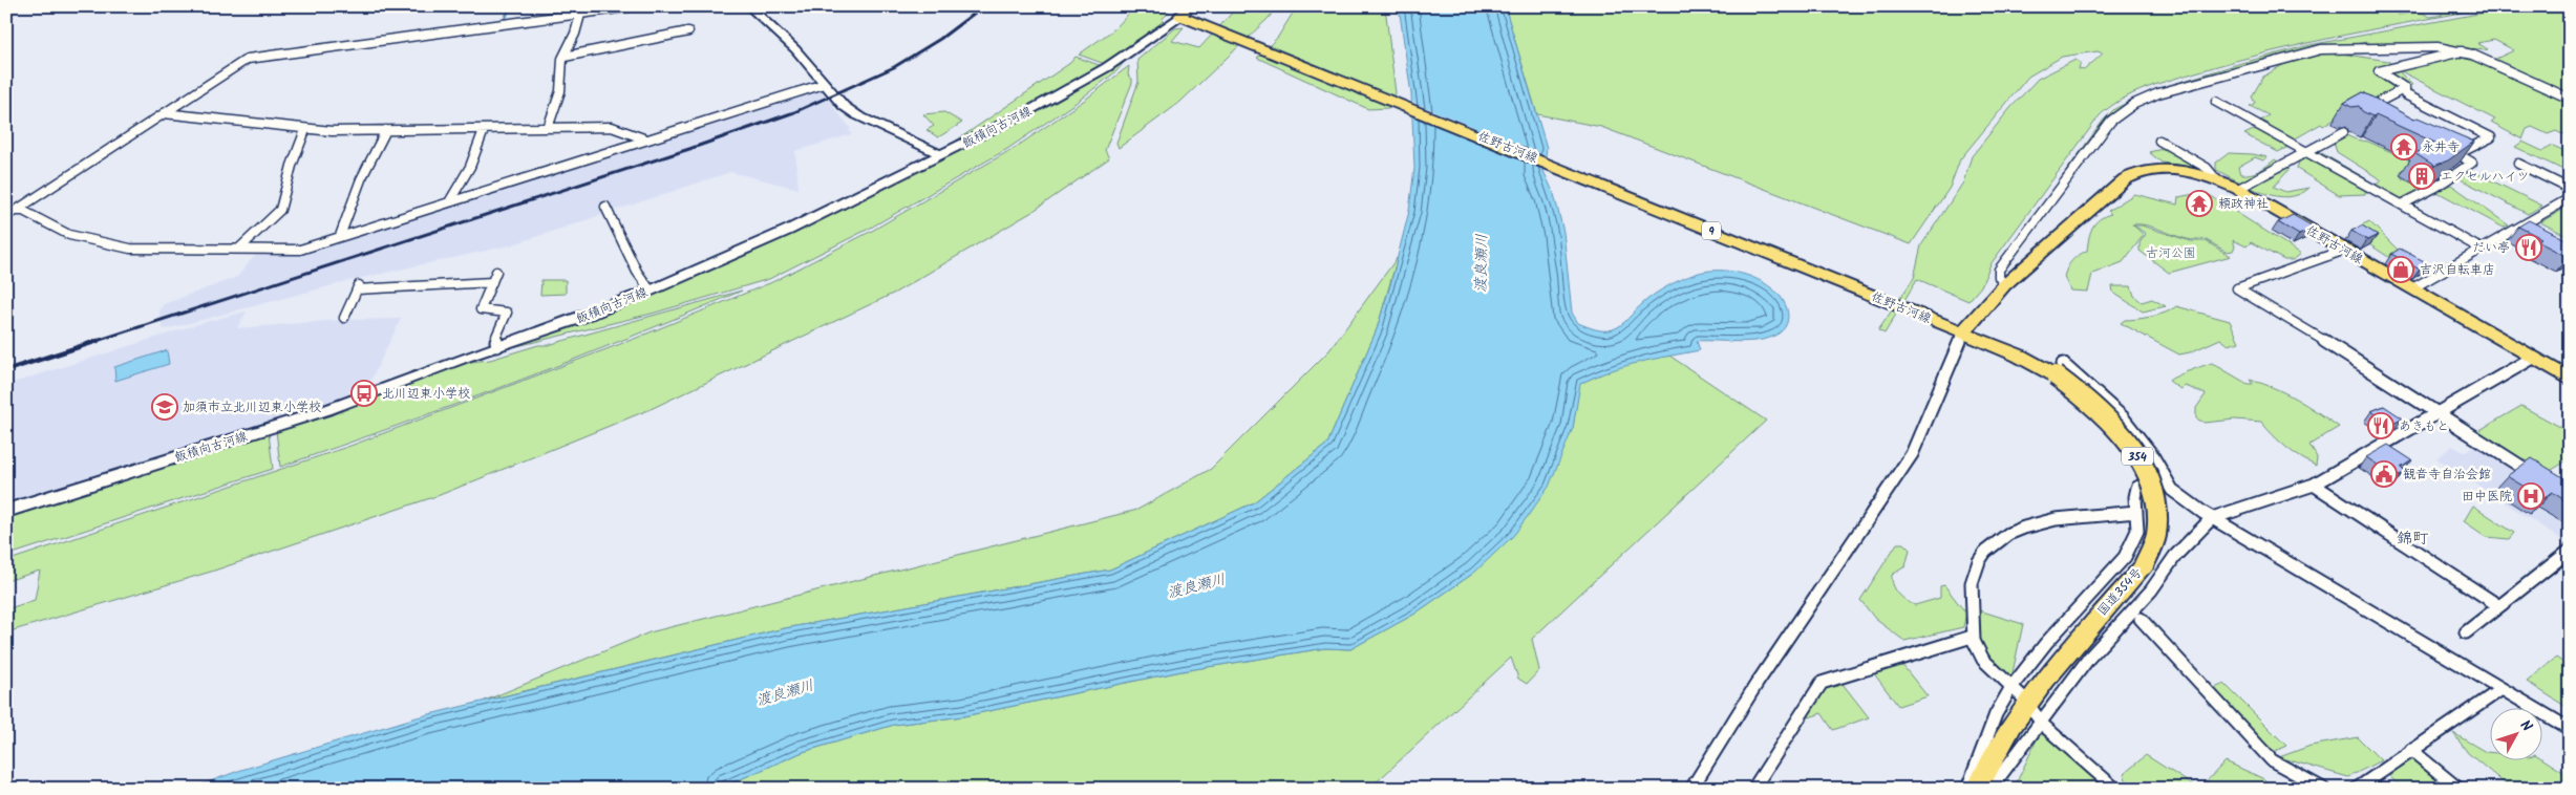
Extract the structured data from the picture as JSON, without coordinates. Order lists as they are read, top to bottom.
{
  "streets": {
    "main road": [
      "飯積向古河線",
      "佐野古河線",
      "9",
      "354",
      "国道354号"
    ]
  },
  "crossings": [
    ["飯積向古河線", "佐野古河線"],
    ["佐野古河線", "国道354号"]
  ],
  "districts": ["錦町"],
  "water": ["渡良瀬川"],
  "parks": ["古河公園"],
  "places": {
    "temple": ["永井寺", "頼政神社"],
    "building": ["エクセルハイツ"],
    "restaurant": ["だい亭", "あきもと"],
    "shop": ["吉沢自転車店"],
    "bus stop": ["北川辺東小学校"],
    "school or university": ["加須市立北川辺東小学校"],
    "public building": ["観音寺自治会館"],
    "hospital": ["田中医院"]
  },
  "north": "top right"
}
